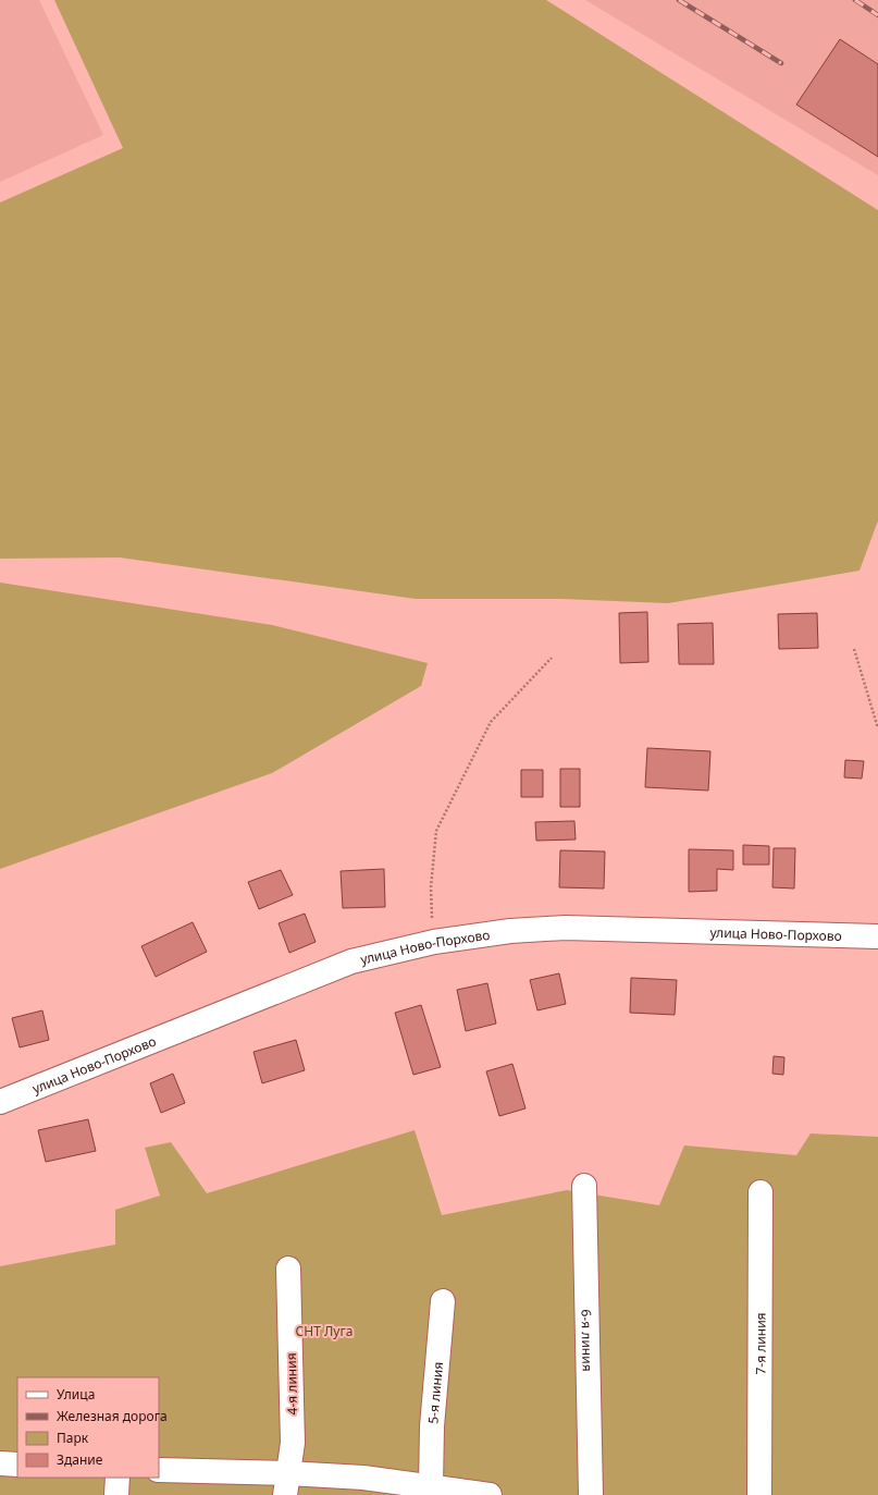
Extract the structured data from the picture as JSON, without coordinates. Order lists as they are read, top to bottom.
{
  "streets": {
    "street": [
      "улица Ново-Порхово",
      "6-я линия",
      "7-я линия",
      "4-я линия",
      "5-я линия"
    ]
  },
  "parks": ["СНТ Луга"],
  "legend": [
    "Улица",
    "Железная дорога",
    "Парк",
    "Здание"
  ]
}
